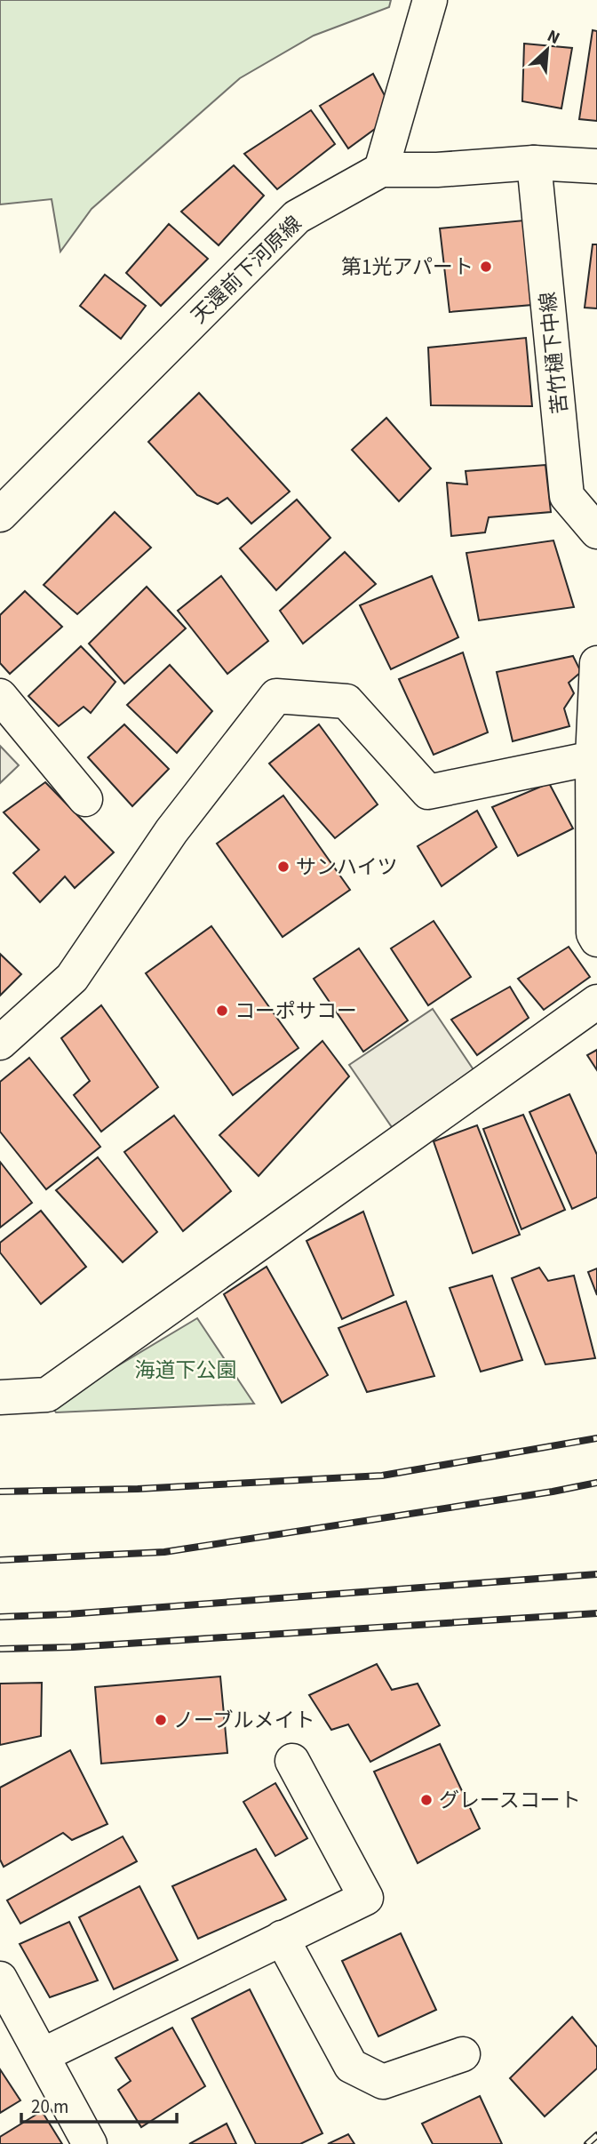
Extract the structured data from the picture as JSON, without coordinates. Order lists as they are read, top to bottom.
{
  "streets": {
    "street": ["天還前下河原線", "苦竹樋下中線"]
  },
  "crossings": [
    ["天還前下河原線", "苦竹樋下中線"]
  ],
  "parks": ["海道下公園"],
  "places": [
    "第1光アパート",
    "サンハイツ",
    "コーポサコー",
    "ノーブルメイト",
    "グレースコート"
  ],
  "scale_bar": "20 m",
  "north": "top right"
}
